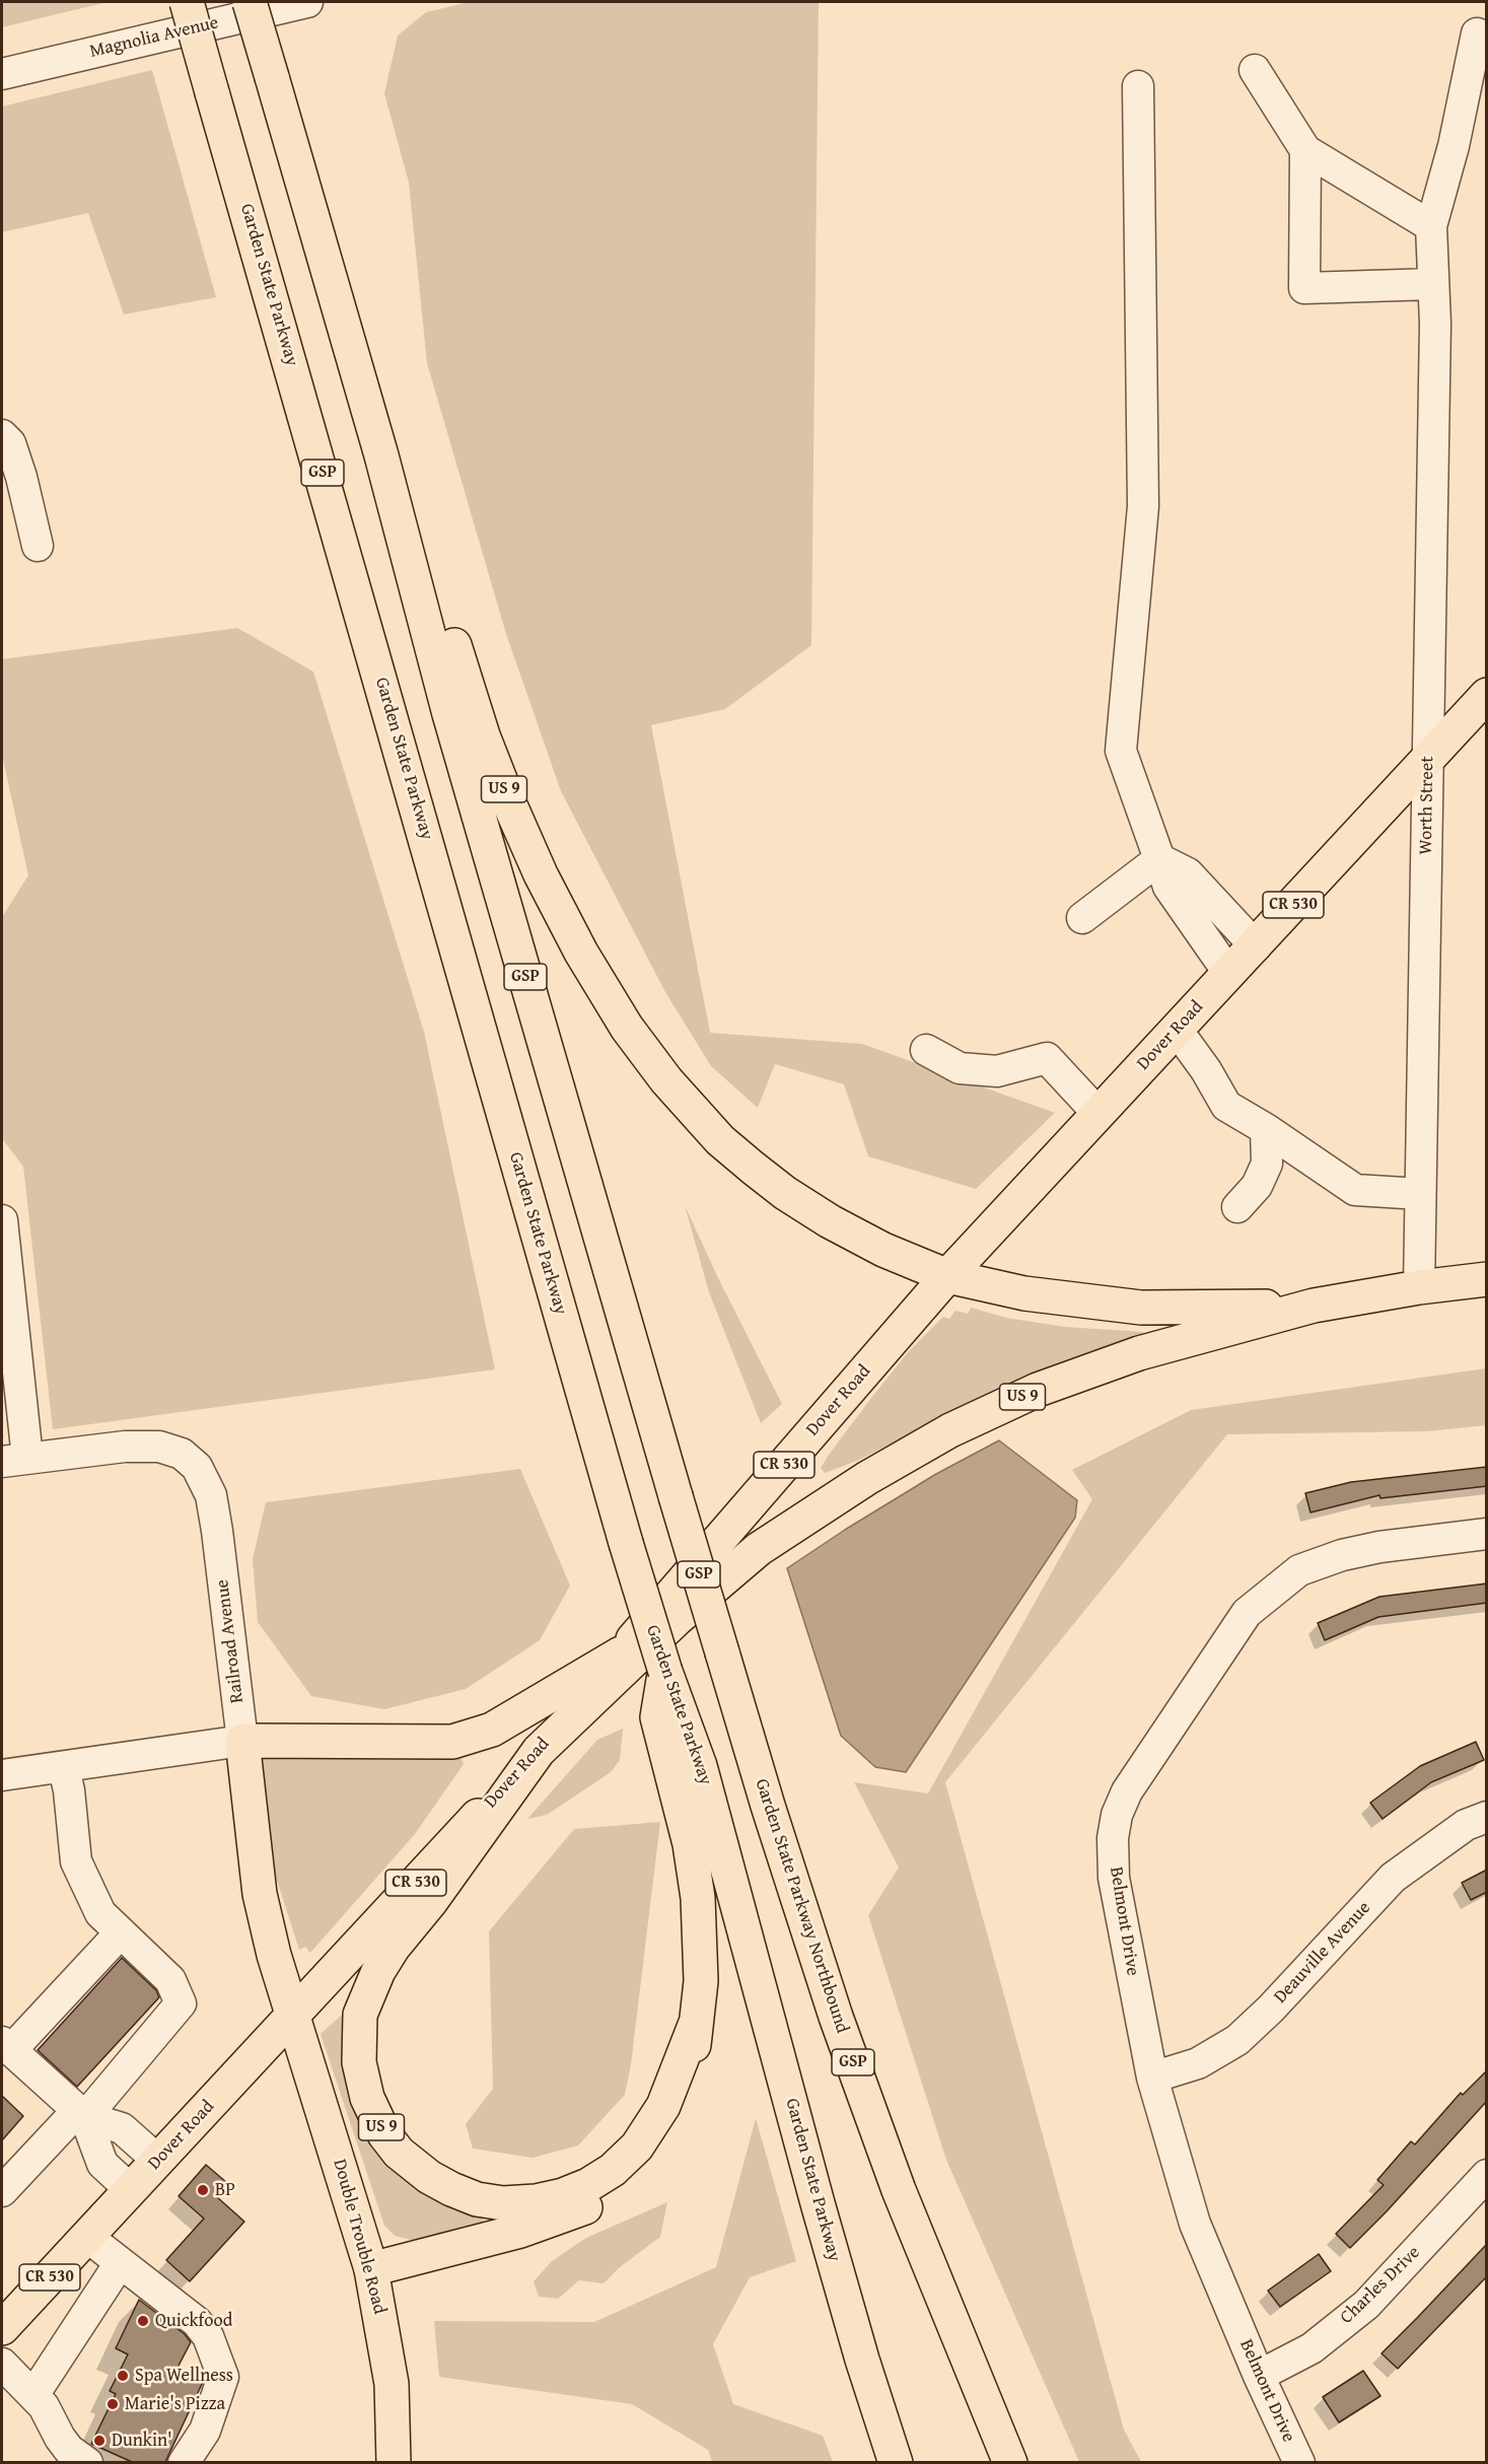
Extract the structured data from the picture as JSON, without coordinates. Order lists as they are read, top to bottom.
{
  "streets": {
    "main road": [
      "Garden State Parkway",
      "GSP",
      "US 9",
      "CR 530",
      "Dover Road",
      "Railroad Avenue",
      "Garden State Parkway Northbound",
      "Double Trouble Road"
    ],
    "street": [
      "Magnolia Avenue",
      "Worth Street",
      "Belmont Drive",
      "Deauville Avenue",
      "Charles Drive"
    ]
  },
  "crossings": [
    ["Garden State Parkway", "US 9"],
    ["GSP", "US 9"],
    ["GSP", "Garden State Parkway Northbound"],
    ["US 9", "Worth Street"],
    ["US 9", "Dover Road"],
    ["US 9", "Garden State Parkway Northbound"],
    ["Worth Street", "Dover Road"],
    ["Dover Road", "Railroad Avenue"],
    ["Dover Road", "Double Trouble Road"],
    ["Railroad Avenue", "Double Trouble Road"],
    ["Belmont Drive", "Deauville Avenue"],
    ["Belmont Drive", "Charles Drive"]
  ],
  "places": [
    "BP",
    "Quickfood",
    "Spa Wellness",
    "Marie's Pizza",
    "Dunkin'"
  ]
}
